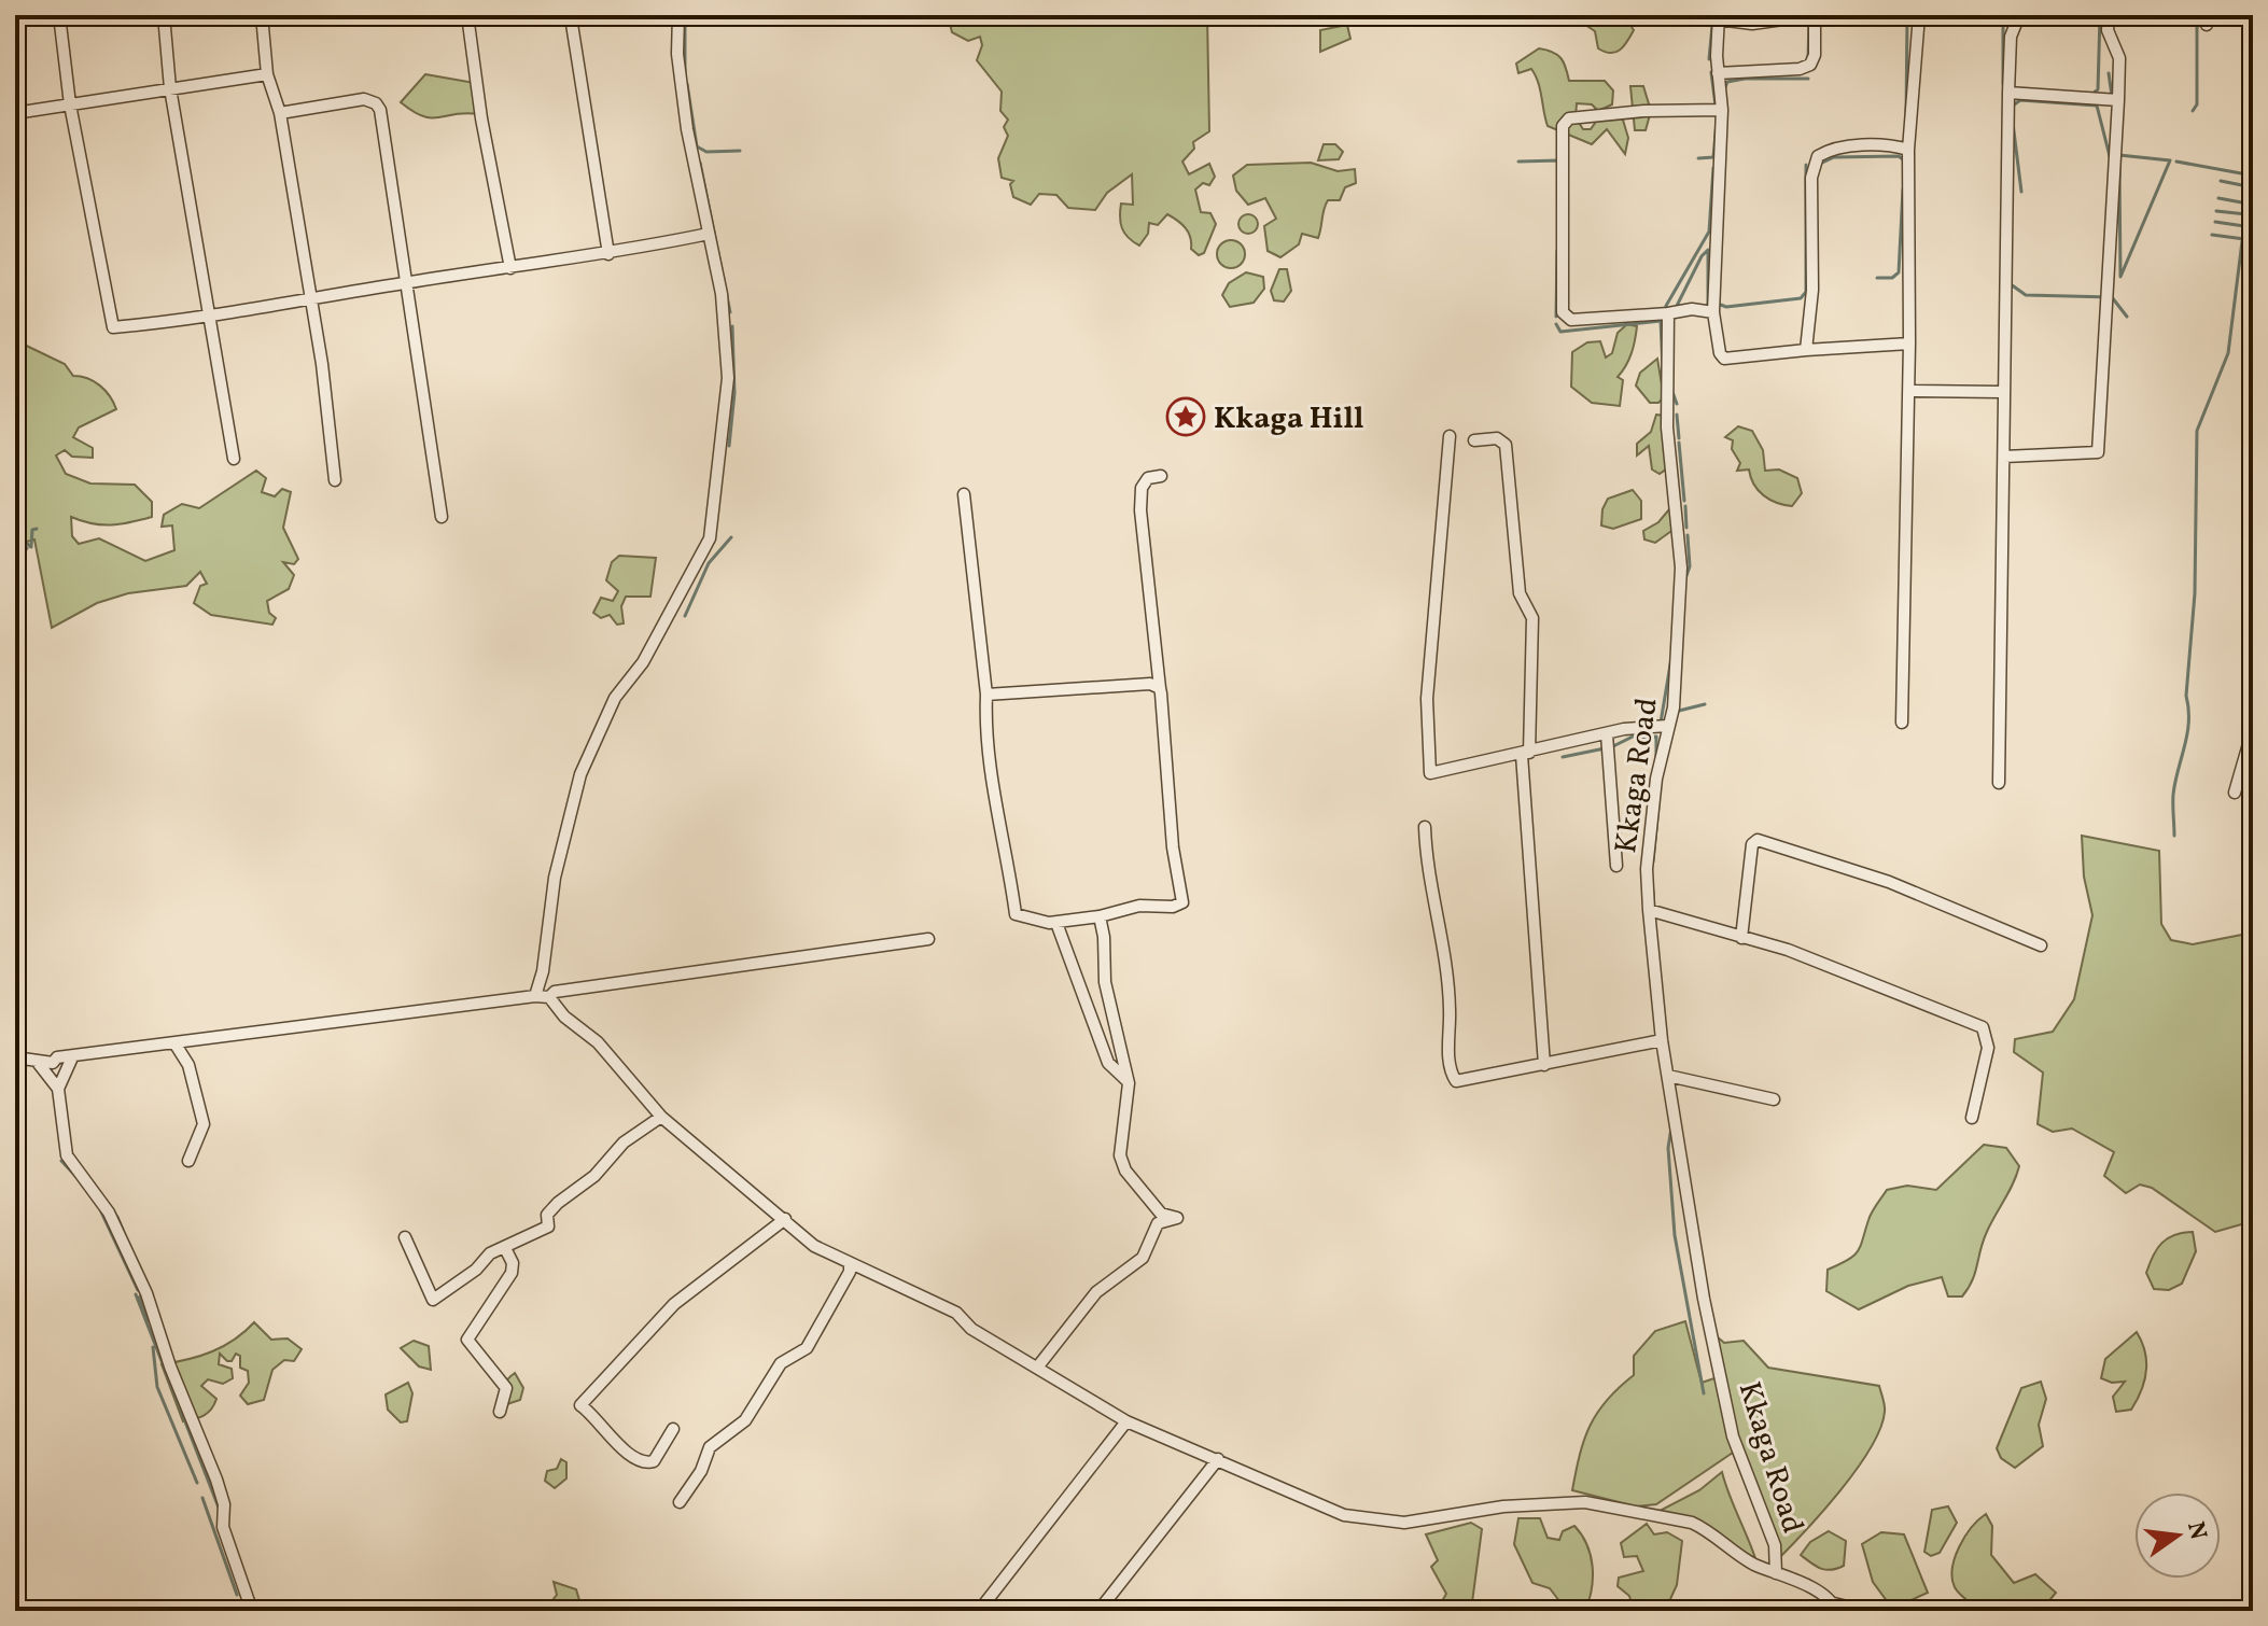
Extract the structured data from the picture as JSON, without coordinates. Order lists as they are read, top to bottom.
{
  "streets": {
    "street": ["Kkaga Road"]
  },
  "places": {
    "place": ["Kkaga Hill"]
  },
  "north": "right"
}
